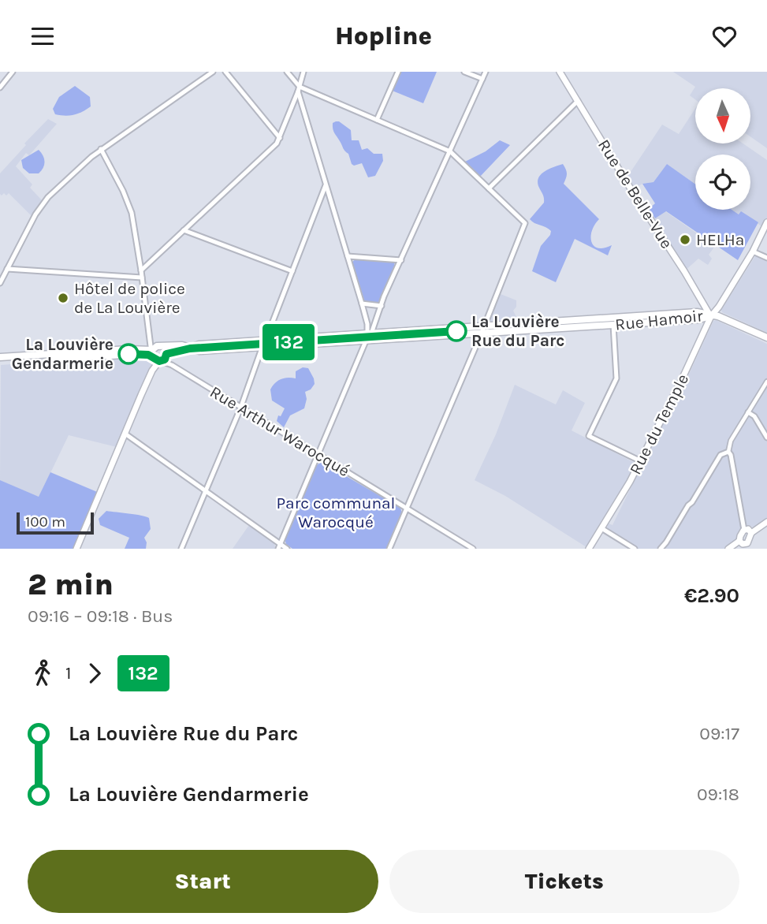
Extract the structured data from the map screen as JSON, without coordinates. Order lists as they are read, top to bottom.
{
  "streets": {
    "main road": ["Rue Hamoir"],
    "street": ["Rue de Belle-Vue", "Rue du Temple", "Rue Arthur Warocqué"]
  },
  "crossings": [
    ["Rue de Belle-Vue", "Rue Hamoir"],
    ["Rue de Belle-Vue", "Rue du Temple"],
    ["Rue Hamoir", "Rue du Temple"],
    ["Rue Hamoir", "Rue Arthur Warocqué"]
  ],
  "parks": ["Parc communal Warocqué"],
  "places": [
    "HELHa",
    "Hôtel de police de La Louvière",
    "La Louvière Rue du Parc",
    "La Louvière Gendarmerie"
  ],
  "lines": ["bus line 132"],
  "scale_bar": "100 m",
  "north": "bottom",
  "page": {
    "header": "Hopline",
    "on_map": "132",
    "scale": "100 m",
    "heading": ["2 min", "09:16 – 09:18 · Bus", "€2.90"],
    "legs": ["1", "132"],
    "list": [
      {
        "name": "La Louvière Rue du Parc",
        "value": "09:17"
      },
      {
        "name": "La Louvière Gendarmerie",
        "value": "09:18"
      }
    ],
    "buttons": ["Start", "Tickets"]
  }
}
